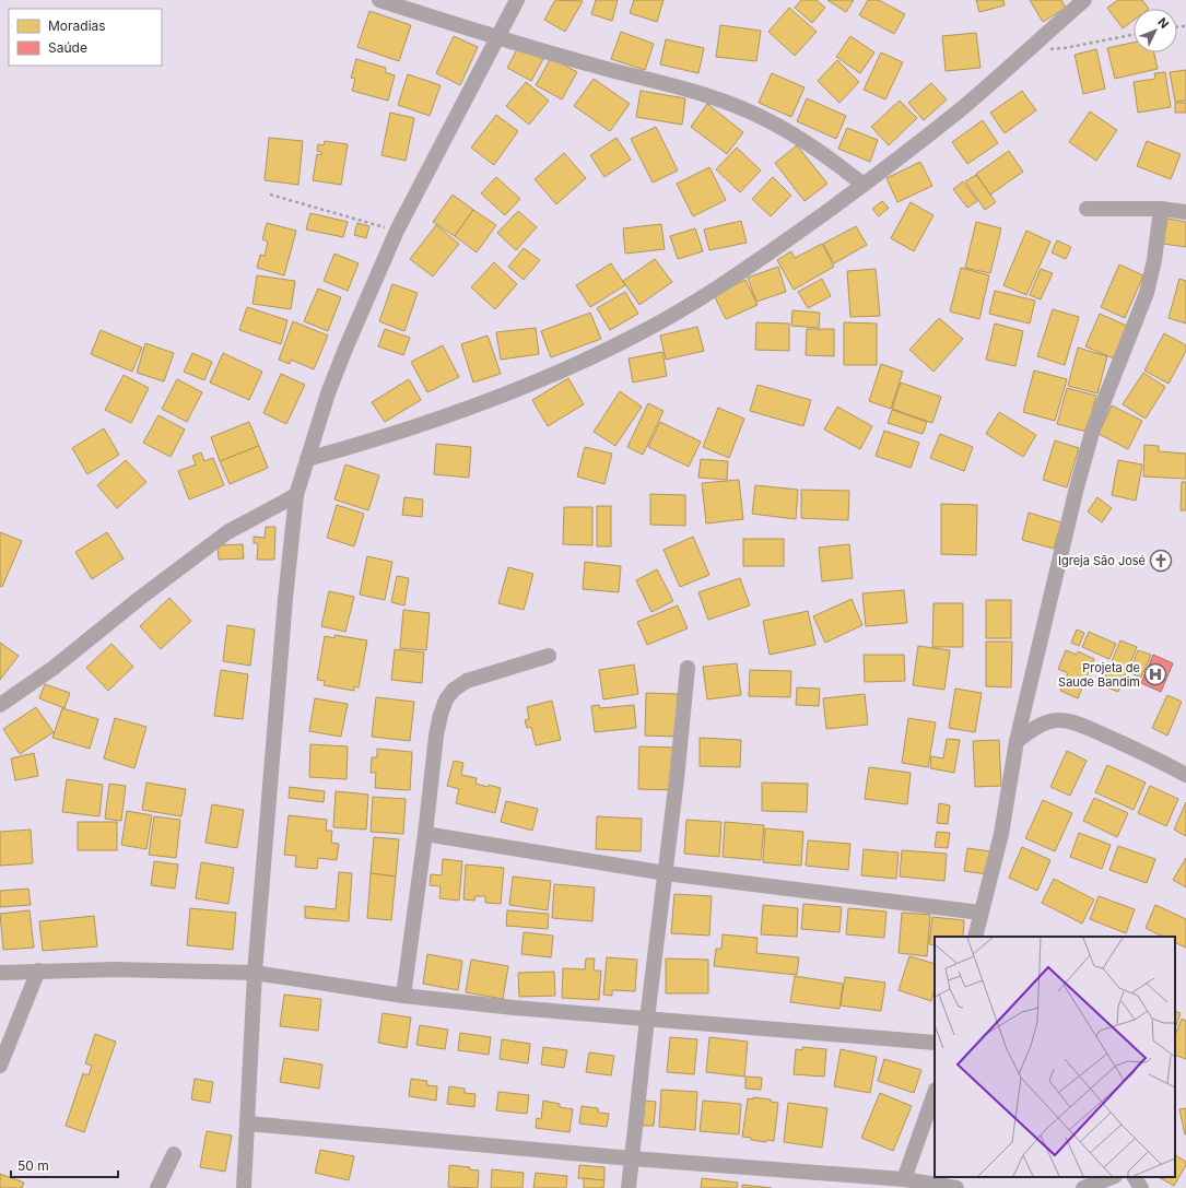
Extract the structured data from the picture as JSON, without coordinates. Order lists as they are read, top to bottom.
{
  "places": {
    "church": ["Igreja São José"],
    "hospital": ["Projeta de Saude Bandim"]
  },
  "legend": ["Moradias", "Saúde"],
  "scale_bar": "50 m",
  "north": "top right"
}
